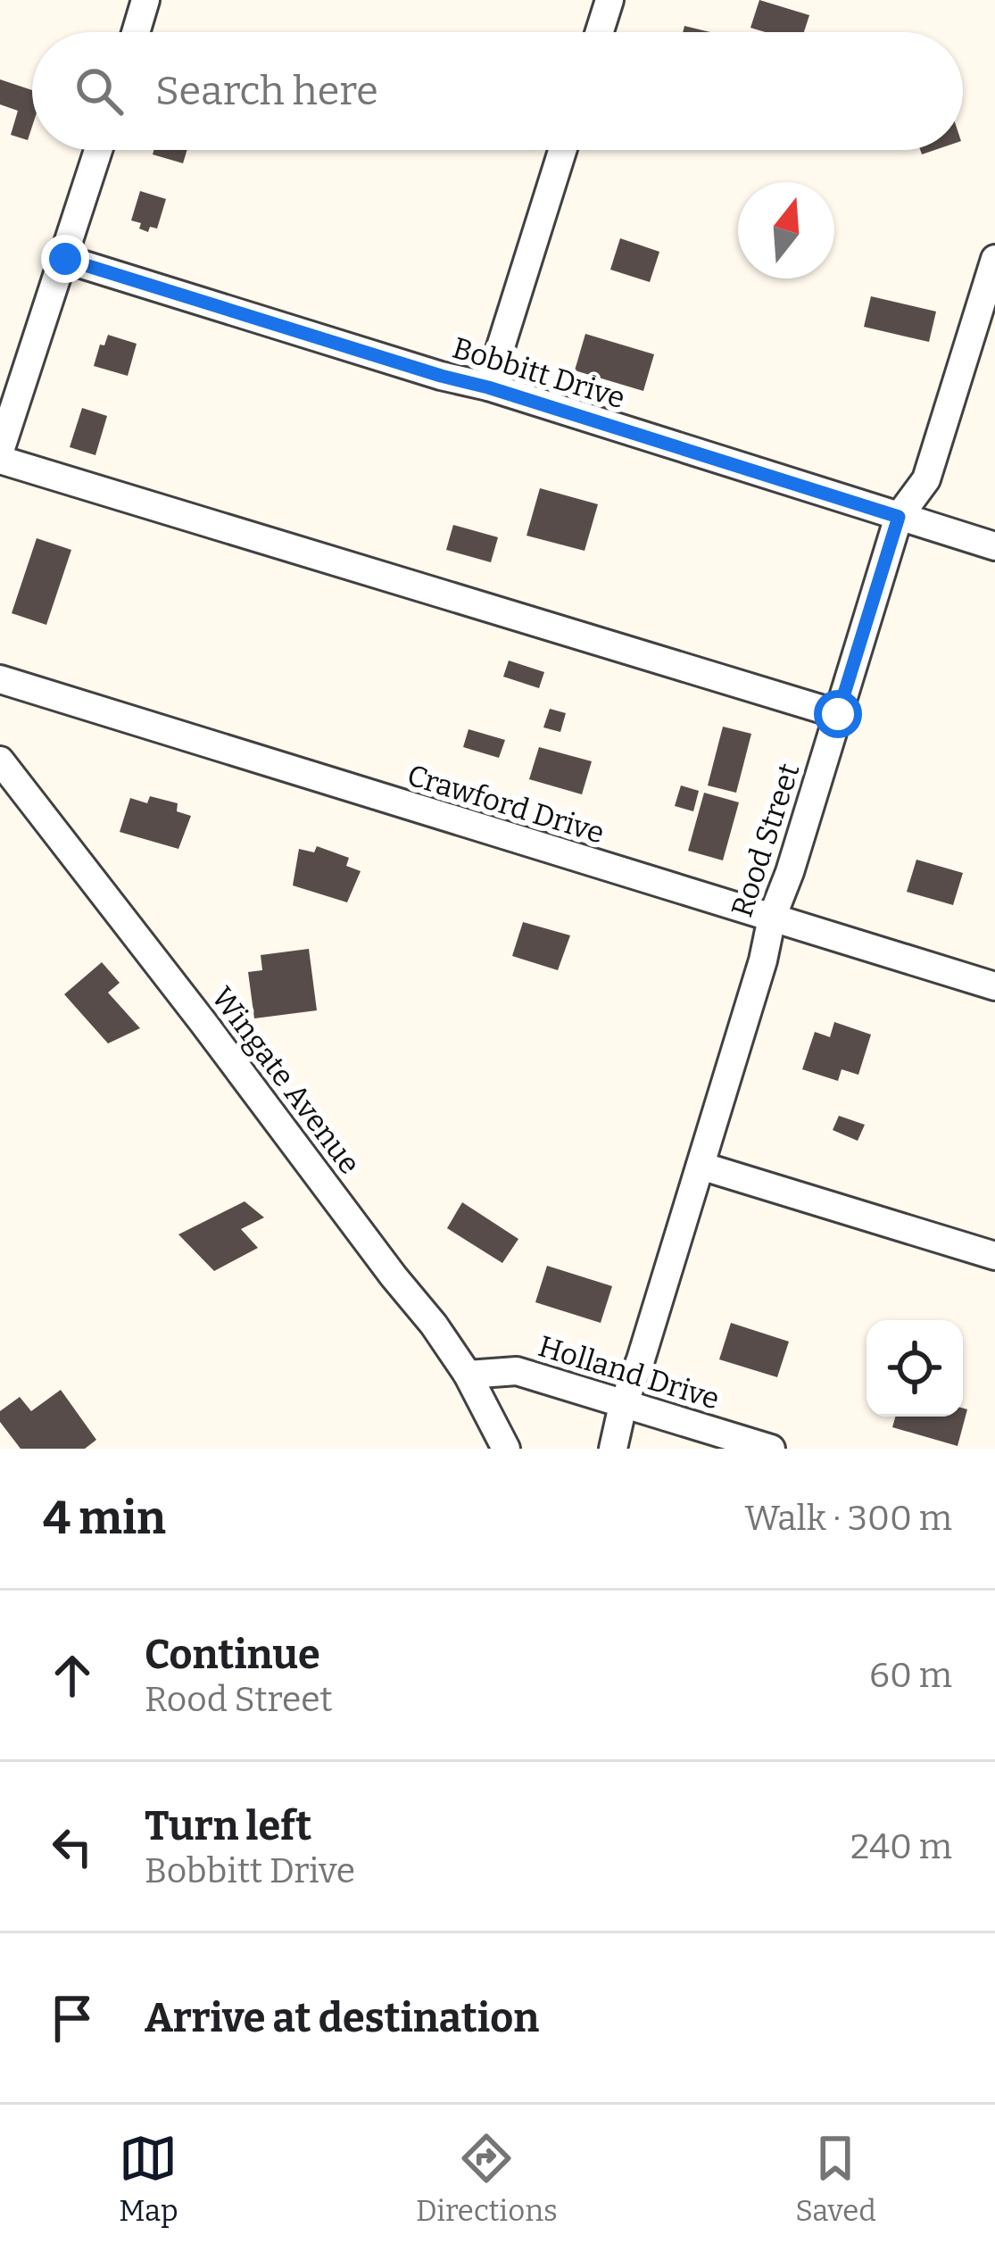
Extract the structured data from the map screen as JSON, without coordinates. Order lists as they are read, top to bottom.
{
  "streets": {
    "street": [
      "Bobbitt Drive",
      "Crawford Drive",
      "Rood Street",
      "Wingate Avenue",
      "Holland Drive"
    ]
  },
  "crossings": [
    ["Bobbitt Drive", "Rood Street"],
    ["Crawford Drive", "Rood Street"],
    ["Rood Street", "Holland Drive"],
    ["Wingate Avenue", "Holland Drive"]
  ],
  "north": "top",
  "page": {
    "search": "Search here",
    "heading": ["4 min", "Walk · 300 m"],
    "list": [
      ["Continue", "Rood Street", "60 m"],
      ["Turn left", "Bobbitt Drive", "240 m"],
      "Arrive at destination"
    ],
    "nav": ["Map", "Directions", "Saved"]
  }
}
